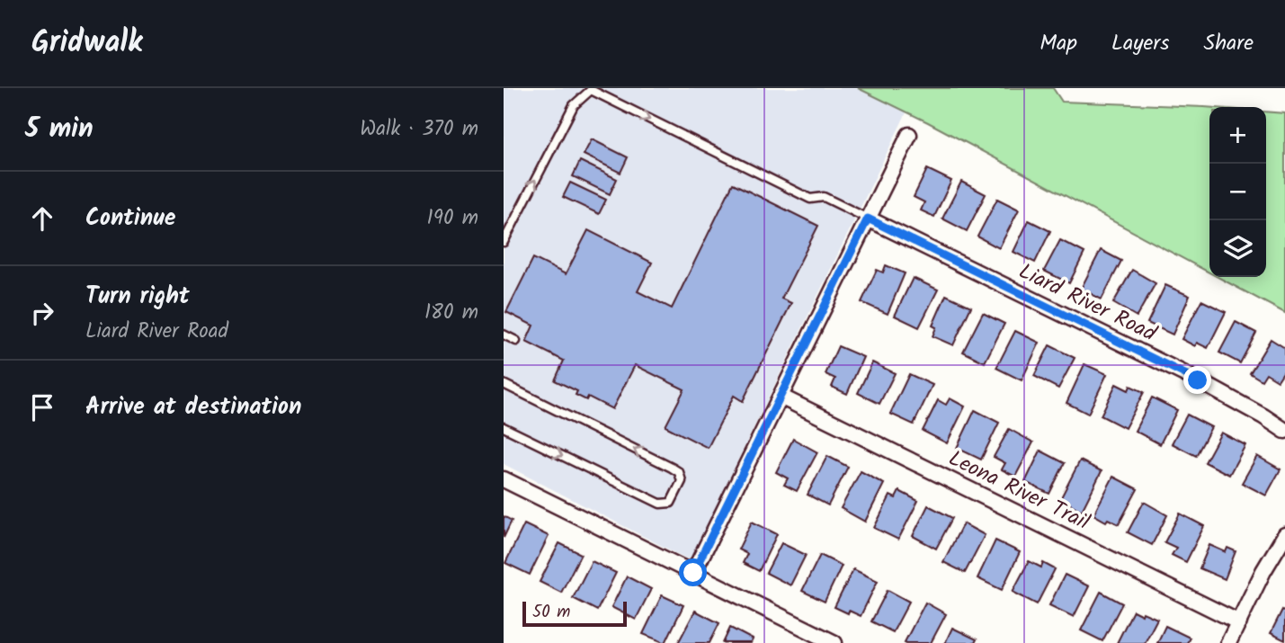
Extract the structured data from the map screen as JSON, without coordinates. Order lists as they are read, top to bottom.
{
  "streets": {
    "street": ["Liard River Road", "Leona River Trail"]
  },
  "scale_bar": "50 m",
  "page": {
    "header": "Gridwalk",
    "nav": ["Map", "Layers", "Share"],
    "heading": ["5 min", "Walk · 370 m"],
    "map_buttons": ["+", "−"],
    "list": [
      ["Continue", "190 m"],
      ["Turn right", "Liard River Road", "180 m"],
      "Arrive at destination"
    ],
    "scale": "50 m"
  }
}
